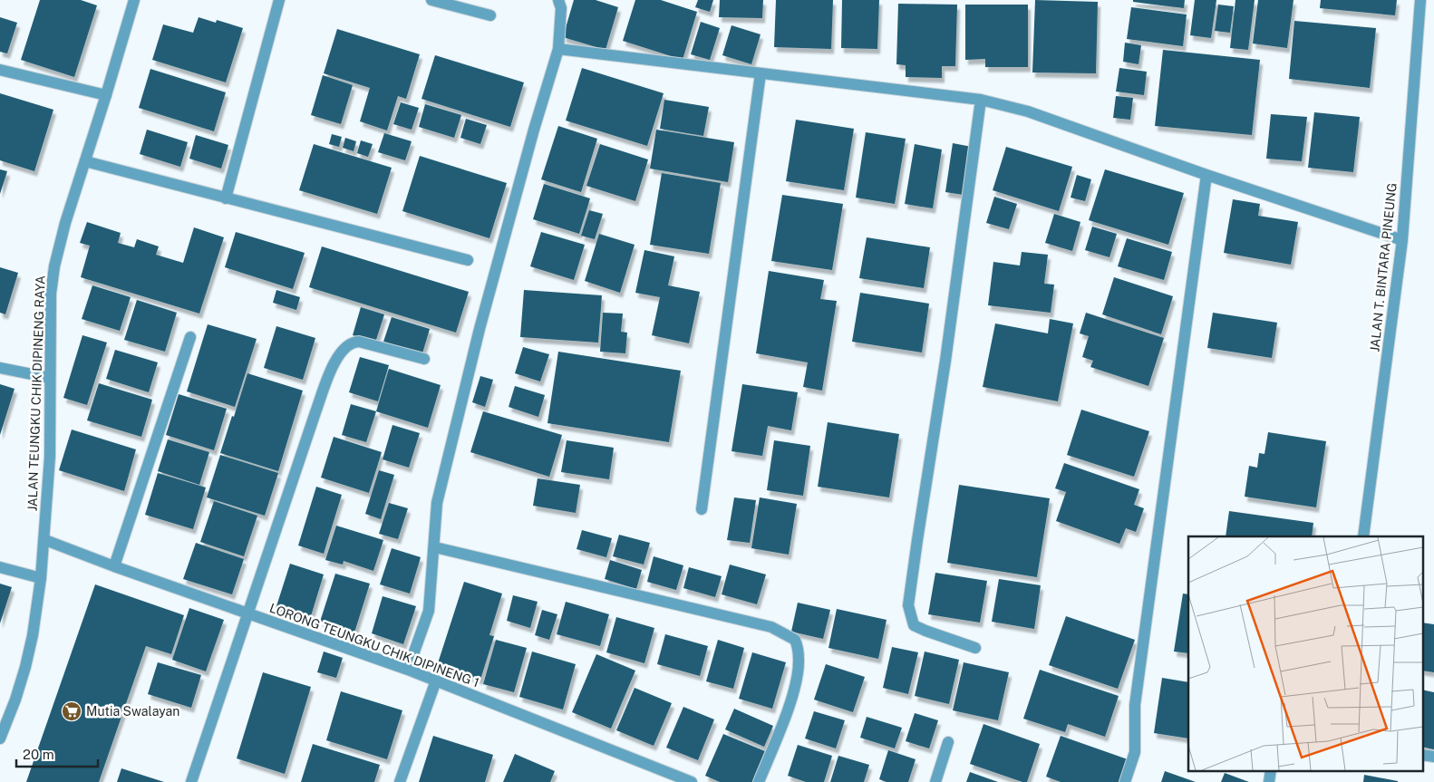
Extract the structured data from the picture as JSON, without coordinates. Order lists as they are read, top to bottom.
{
  "streets": {
    "street": ["JALAN T. BINTARA PINEUNG", "JALAN TEUNGKU CHIK DIPINENG RAYA", "LORONG TEUNGKU CHIK DIPINENG 1"]
  },
  "crossings": [
    ["JALAN TEUNGKU CHIK DIPINENG RAYA", "LORONG TEUNGKU CHIK DIPINENG 1"]
  ],
  "places": {
    "supermarket": ["Mutia Swalayan"]
  },
  "scale_bar": "20 m"
}
